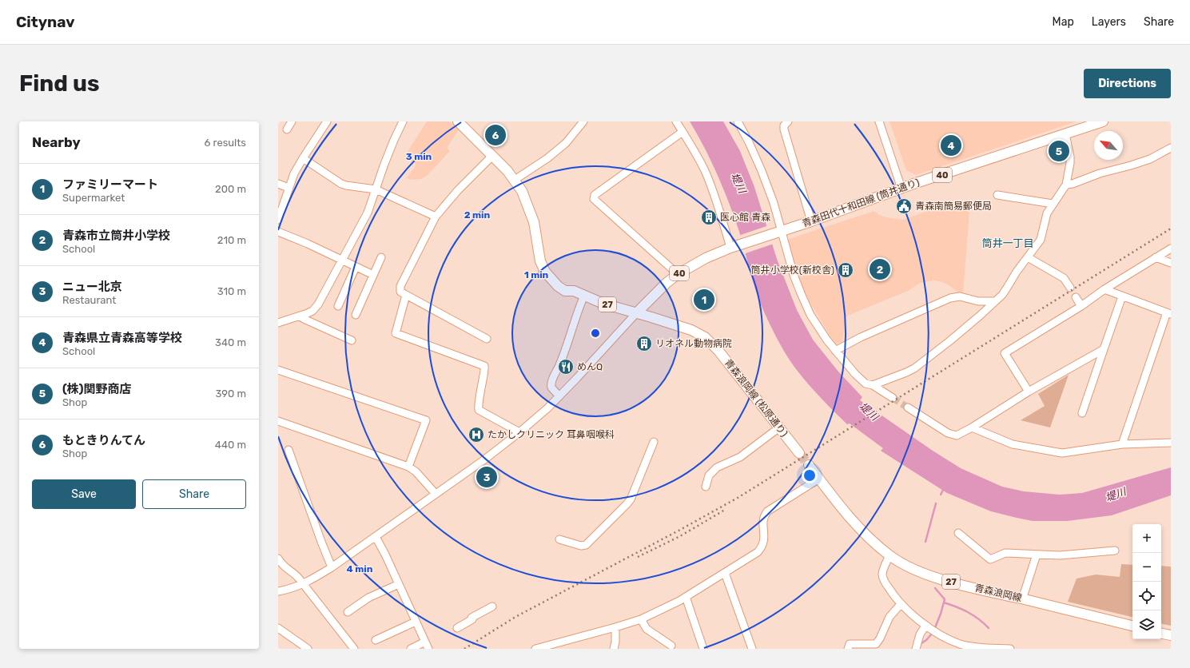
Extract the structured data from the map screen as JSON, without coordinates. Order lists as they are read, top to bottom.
{
  "streets": {
    "main road": [
      "40",
      "青森田代十和田線 (筒井通り)",
      "27",
      "青森浪岡線 (松原通り)",
      "青森浪岡線"
    ]
  },
  "crossings": [
    ["青森田代十和田線 (筒井通り)", "青森浪岡線 (松原通り)"]
  ],
  "districts": ["筒井一丁目"],
  "water": ["堤川"],
  "places": {
    "public building": ["青森南簡易郵便局"],
    "building": ["医心館 青森", "筒井小学校(新校舎)", "リオネル動物病院"],
    "restaurant": ["めんQ"],
    "hospital": ["たかしクリニック 耳鼻咽喉科"]
  },
  "north": "top left",
  "page": {
    "header": "Citynav",
    "nav": ["Map", "Layers", "Share"],
    "buttons": [
      "Directions",
      ["Save", "Share"]
    ],
    "title": "Find us",
    "heading": ["Nearby", "6 results"],
    "pins": [
      "6",
      "4",
      "5",
      "2",
      "1",
      "3"
    ],
    "list": [
      {
        "mark": "1",
        "name": "ファミリーマート",
        "note": "Supermarket",
        "value": "200 m"
      },
      {
        "mark": "2",
        "name": "青森市立筒井小学校",
        "note": "School",
        "value": "210 m"
      },
      {
        "mark": "3",
        "name": "ニュー北京",
        "note": "Restaurant",
        "value": "310 m"
      },
      {
        "mark": "4",
        "name": "青森県立青森高等学校",
        "note": "School",
        "value": "340 m"
      },
      {
        "mark": "5",
        "name": "(株)関野商店",
        "note": "Shop",
        "value": "390 m"
      },
      {
        "mark": "6",
        "name": "もときりんてん",
        "note": "Shop",
        "value": "440 m"
      }
    ],
    "map_buttons": ["+", "−"]
  },
  "rings": [
    "3 min",
    "2 min",
    "1 min",
    "4 min"
  ]
}
